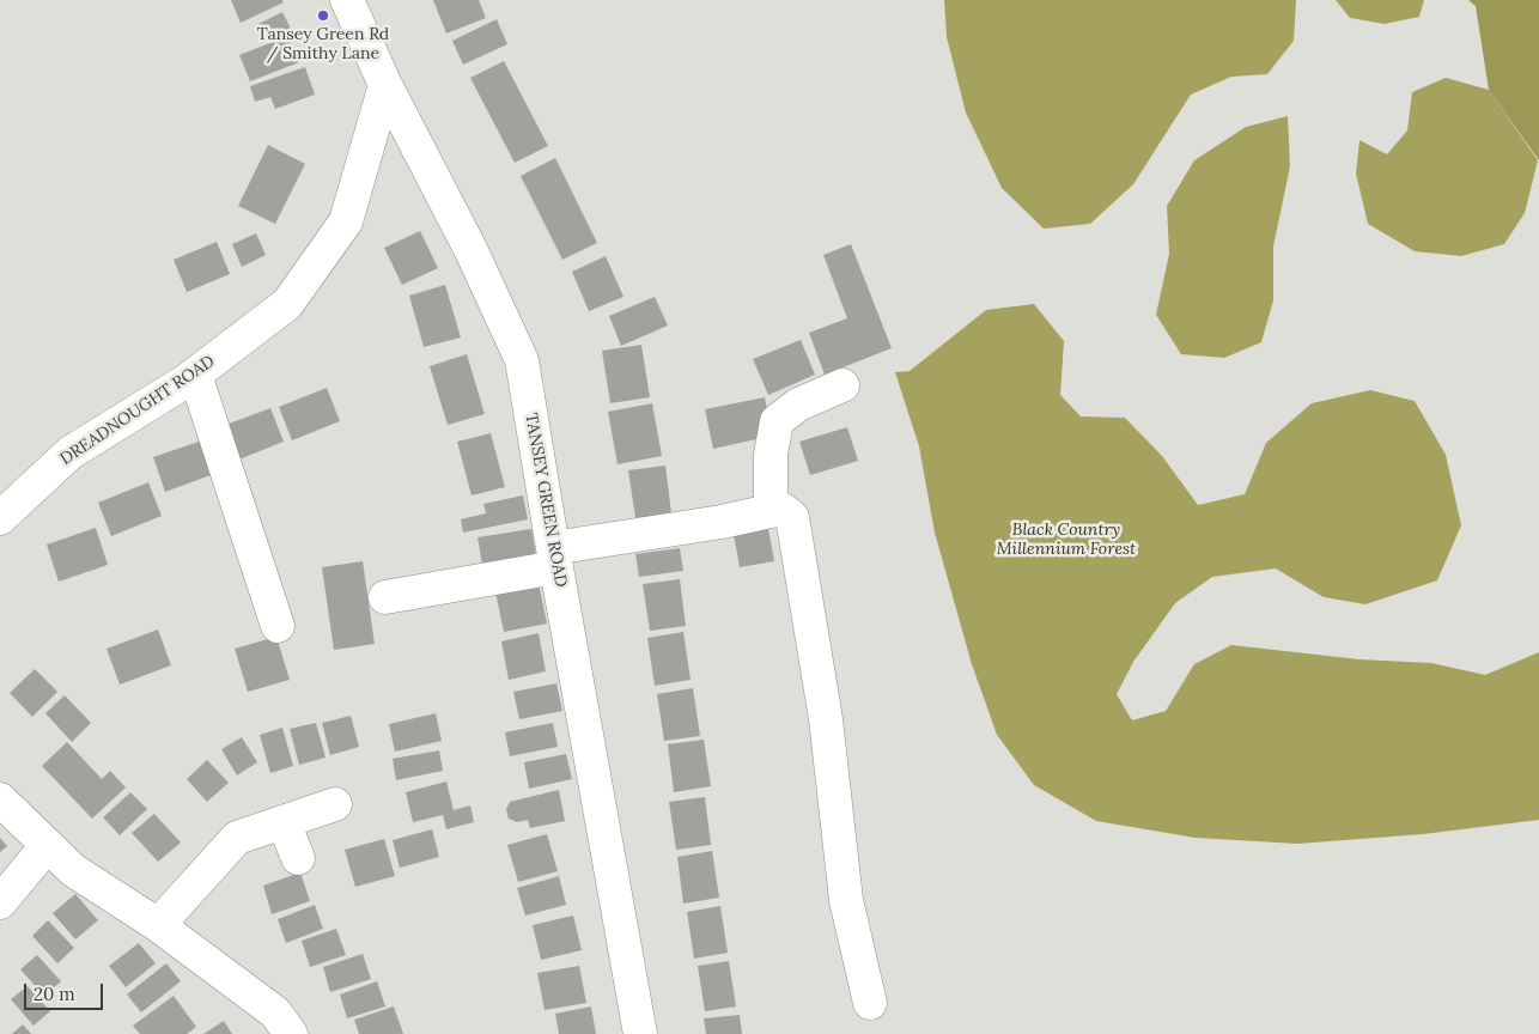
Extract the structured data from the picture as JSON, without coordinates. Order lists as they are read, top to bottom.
{
  "streets": {
    "street": ["DREADNOUGHT ROAD", "TANSEY GREEN ROAD"]
  },
  "crossings": [
    ["DREADNOUGHT ROAD", "TANSEY GREEN ROAD"]
  ],
  "parks": ["Black Country Millennium Forest"],
  "places": ["Tansey Green Rd / Smithy Lane"],
  "scale_bar": "20 m"
}
